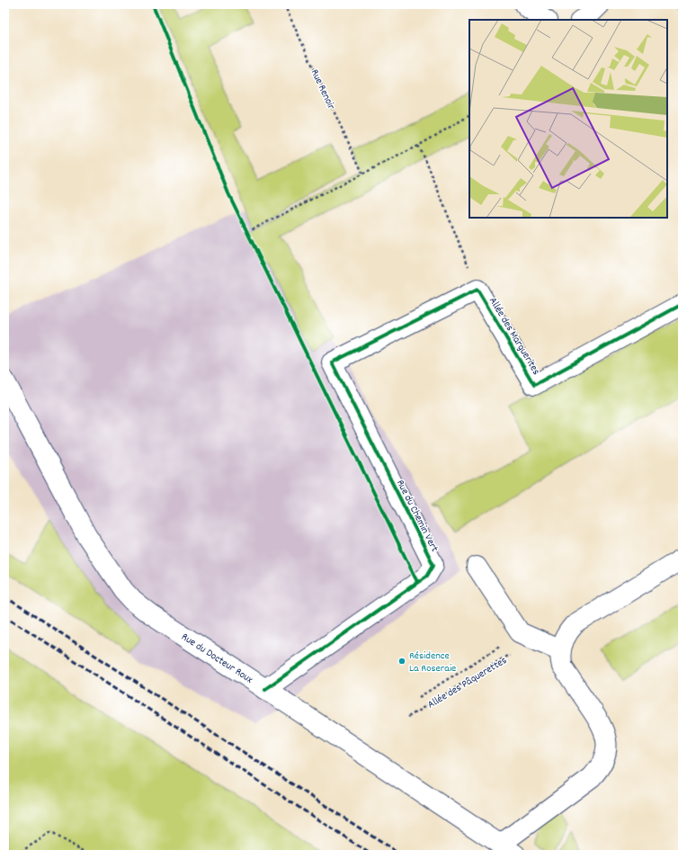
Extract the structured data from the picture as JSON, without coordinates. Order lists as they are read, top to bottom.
{
  "streets": {
    "street": ["Allée des Marguerites", "Rue du Chemin Vert", "Rue du Docteur Roux"],
    "path": ["Rue Renoir", "Allée des Pâquerettes"]
  },
  "crossings": [
    ["Allée des Marguerites", "Rue du Chemin Vert"],
    ["Rue du Chemin Vert", "Rue du Docteur Roux"]
  ],
  "places": ["Résidence La Roseraie"]
}
